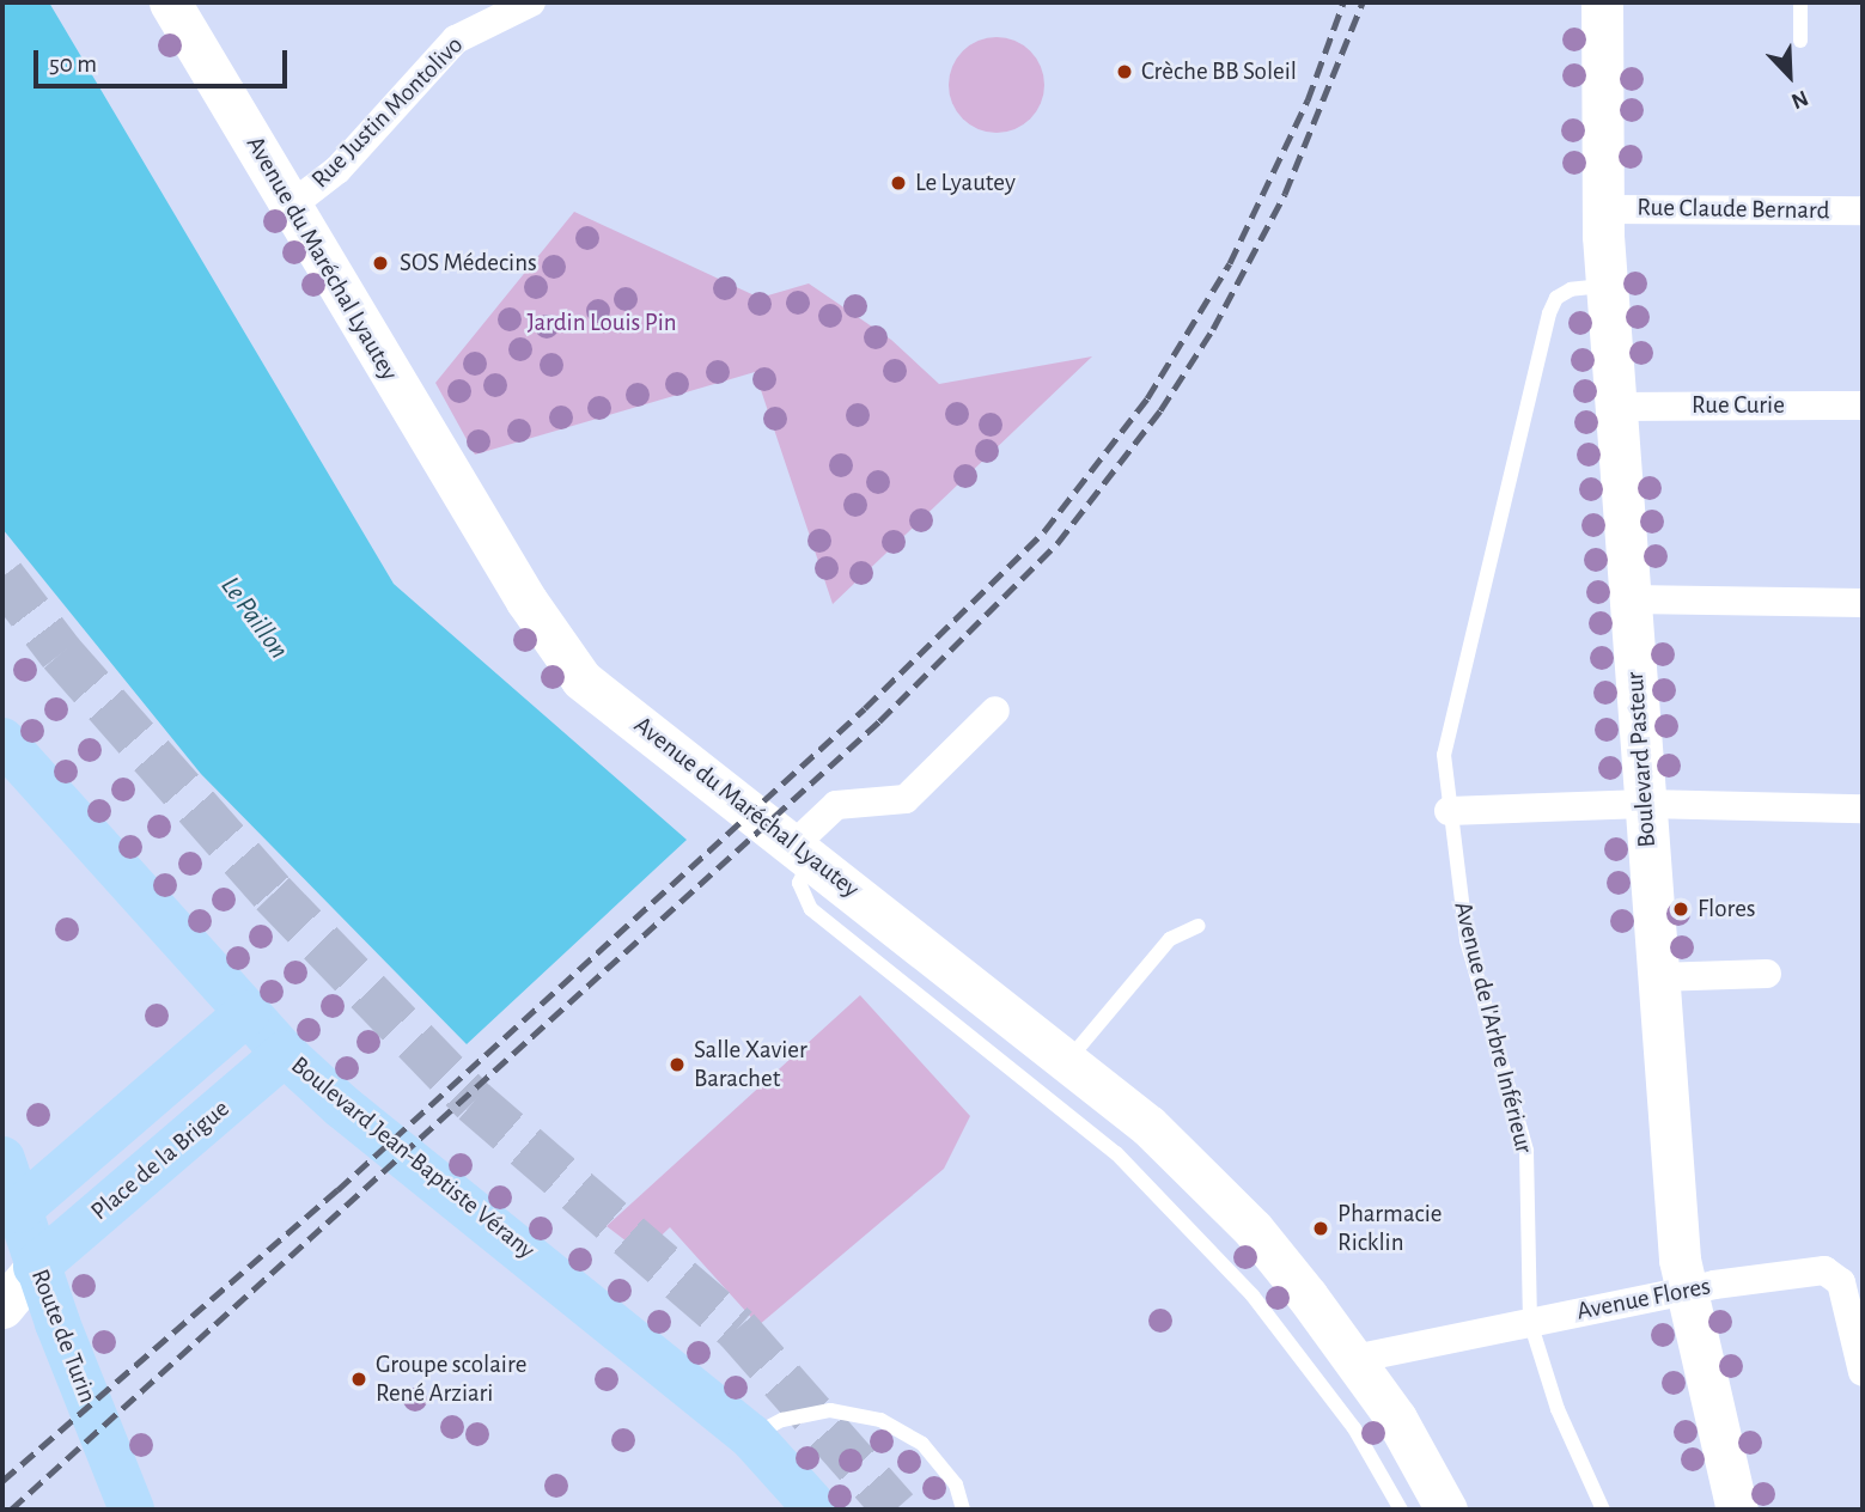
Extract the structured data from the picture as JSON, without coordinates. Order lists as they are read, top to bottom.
{
  "streets": {
    "main road": [
      "Avenue du Maréchal Lyautey",
      "Boulevard Pasteur",
      "Boulevard Jean-Baptiste Vérany",
      "Place de la Brigue",
      "Route de Turin"
    ],
    "street": [
      "Rue Justin Montolivo",
      "Rue Claude Bernard",
      "Rue Curie",
      "Avenue Flores"
    ],
    "lane": ["Avenue de l'Arbre Inférieur"]
  },
  "crossings": [
    ["Rue Justin Montolivo", "Avenue du Maréchal Lyautey"],
    ["Rue Claude Bernard", "Boulevard Pasteur"],
    ["Avenue du Maréchal Lyautey", "Avenue Flores"],
    ["Rue Curie", "Boulevard Pasteur"],
    ["Boulevard Pasteur", "Avenue de l'Arbre Inférieur"],
    ["Boulevard Pasteur", "Avenue Flores"],
    ["Avenue de l'Arbre Inférieur", "Avenue Flores"],
    ["Boulevard Jean-Baptiste Vérany", "Place de la Brigue"],
    ["Place de la Brigue", "Route de Turin"]
  ],
  "water": ["Le Paillon"],
  "parks": ["Jardin Louis Pin"],
  "places": [
    "Crèche BB Soleil",
    "Le Lyautey",
    "SOS Médecins",
    "Flores",
    "Salle Xavier Barachet",
    "Pharmacie Ricklin",
    "Groupe scolaire René Arziari"
  ],
  "scale_bar": "50 m",
  "north": "bottom right"
}
